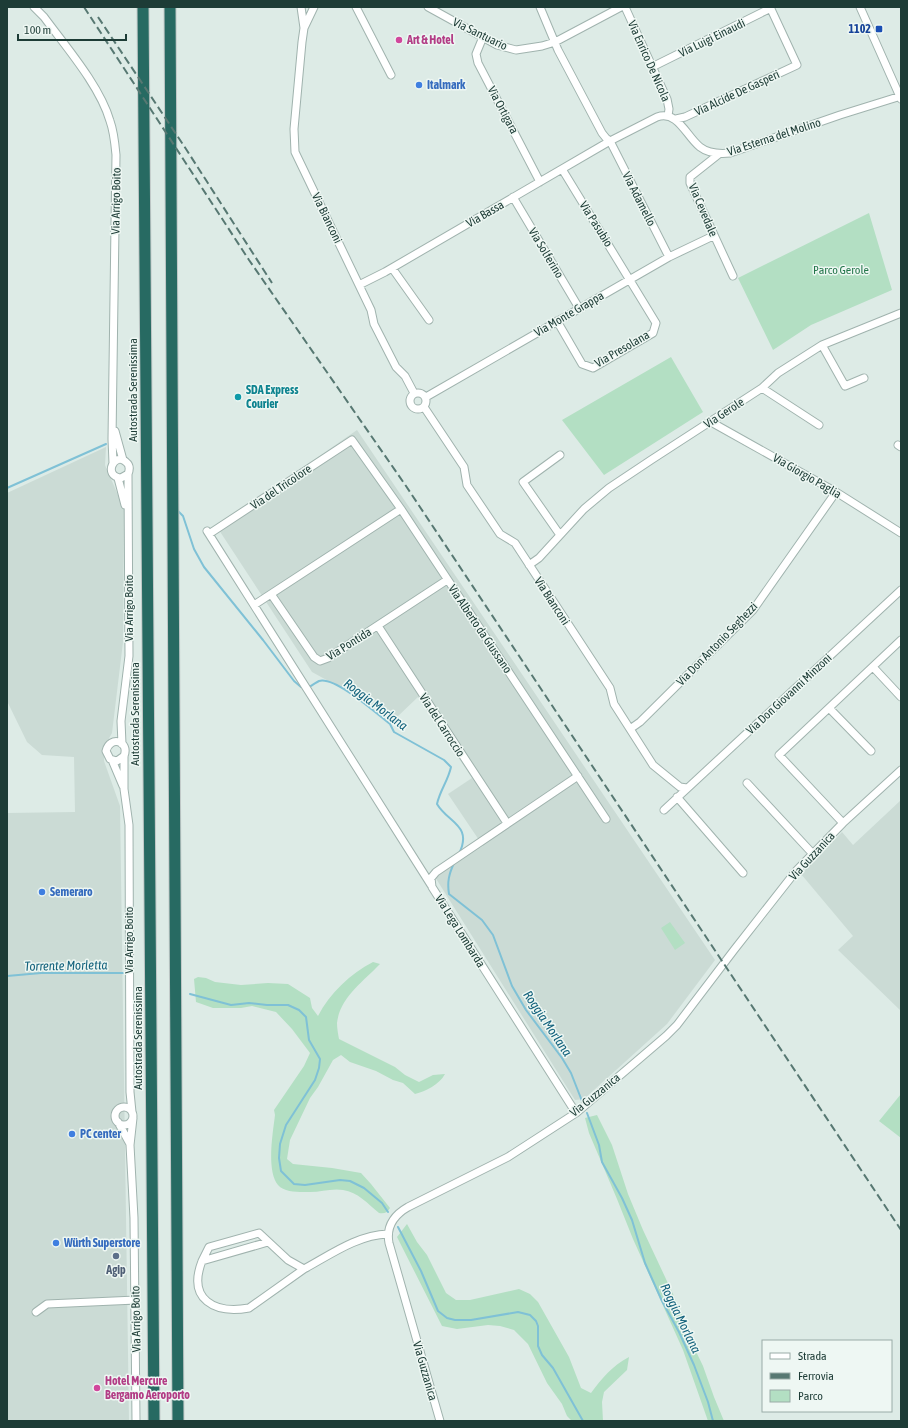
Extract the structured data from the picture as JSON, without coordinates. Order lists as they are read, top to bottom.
{
  "streets": {
    "highway": ["Autostrada Serenissima"],
    "street": [
      "Via Santuario",
      "Via Luigi Einaudi",
      "Via Enrico De Nicola",
      "Via Alcide De Gasperi",
      "Via Ortigara",
      "Via Esterna del Molino",
      "Via Adamello",
      "Via Arrigo Boito",
      "Via Cevedale",
      "Via Bassa",
      "Via Bianconi",
      "Via Pasubio",
      "Via Solferino",
      "Via Monte Grappa",
      "Via Presolana",
      "Via Gerole",
      "Via Giorgio Paglia",
      "Via del Tricolore",
      "Via Alberto da Giussano",
      "Via Pontida",
      "Via Don Antonio Seghezzi",
      "Via Don Giovanni Minzoni",
      "Via del Carroccio",
      "Via Guzzanica",
      "Via Lega Lombarda"
    ]
  },
  "crossings": [
    ["Via Santuario", "Via Ortigara"],
    ["Via Luigi Einaudi", "Via Enrico De Nicola"],
    ["Via Luigi Einaudi", "Via Alcide De Gasperi"],
    ["Via Enrico De Nicola", "Via Esterna del Molino"],
    ["Via Alcide De Gasperi", "Via Esterna del Molino"],
    ["Via Ortigara", "Via Bassa"],
    ["Via Esterna del Molino", "Via Cevedale"],
    ["Via Adamello", "Via Bassa"],
    ["Via Adamello", "Via Monte Grappa"],
    ["Via Cevedale", "Via Monte Grappa"],
    ["Via Bassa", "Via Bianconi"],
    ["Via Bassa", "Via Pasubio"],
    ["Via Bassa", "Via Solferino"],
    ["Via Bianconi", "Via Monte Grappa"],
    ["Via Bianconi", "Via Gerole"],
    ["Via Bianconi", "Via Don Antonio Seghezzi"],
    ["Via Bianconi", "Via Don Giovanni Minzoni"],
    ["Via Pasubio", "Via Monte Grappa"],
    ["Via Pasubio", "Via Presolana"],
    ["Via Solferino", "Via Monte Grappa"],
    ["Via Monte Grappa", "Via Presolana"],
    ["Via Gerole", "Via Giorgio Paglia"],
    ["Via Giorgio Paglia", "Via Don Antonio Seghezzi"],
    ["Via del Tricolore", "Via Alberto da Giussano"],
    ["Via Alberto da Giussano", "Via Pontida"],
    ["Via Alberto da Giussano", "Via Lega Lombarda"],
    ["Via Pontida", "Via del Carroccio"],
    ["Via del Carroccio", "Via Lega Lombarda"],
    ["Via Guzzanica", "Via Lega Lombarda"]
  ],
  "water": ["Roggia Morlana", "Torrente Morletta"],
  "parks": ["Parco Gerole"],
  "places": {
    "transit": ["1102"],
    "other": [
      "Art & Hotel",
      "Italmark",
      "SDA Express Courier",
      "Semeraro",
      "PC center",
      "Würth Superstore",
      "Agip",
      "Hotel Mercure Bergamo Aeroporto"
    ]
  },
  "legend": ["Strada", "Ferrovia", "Parco"],
  "scale_bar": "100 m"
}
